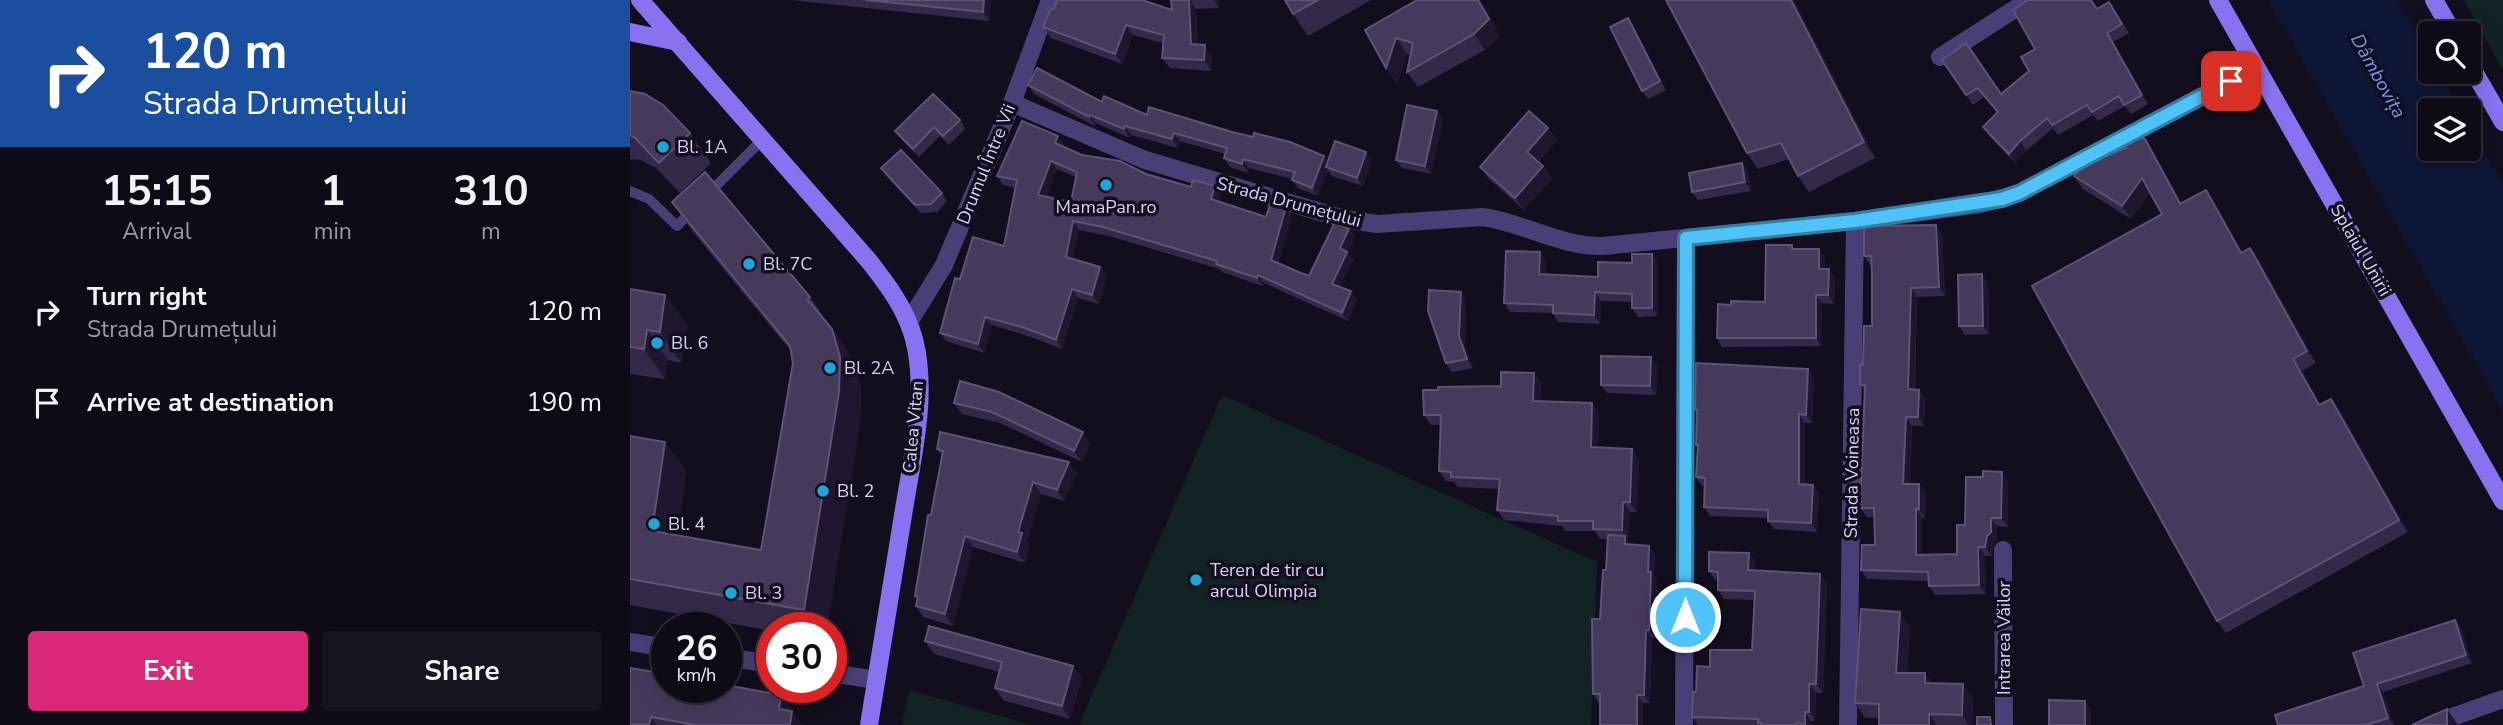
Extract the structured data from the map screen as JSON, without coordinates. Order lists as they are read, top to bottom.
{
  "streets": {
    "main road": ["Splaiul Unirii", "Calea Vitan"],
    "street": [
      "Drumul Între Vii",
      "Strada Drumețului",
      "Strada Voineasa",
      "Intrarea Văilor"
    ]
  },
  "crossings": [
    ["Drumul Între Vii", "Strada Drumețului"],
    ["Drumul Între Vii", "Calea Vitan"],
    ["Strada Drumețului", "Splaiul Unirii"],
    ["Strada Drumețului", "Strada Voineasa"]
  ],
  "water": ["Dâmbovița"],
  "places": [
    "Bl. 1A",
    "MamaPan.ro",
    "Bl. 7C",
    "Bl. 6",
    "Bl. 2A",
    "Bl. 2",
    "Bl. 4",
    "Teren de tir cu arcul Olimpia",
    "Bl. 3"
  ],
  "page": {
    "turn": ["120 m", "Strada Drumețului"],
    "eta": [
      "15:15",
      "Arrival",
      "1",
      "min",
      "310",
      "m"
    ],
    "list": [
      {
        "name": "Turn right",
        "note": "Strada Drumețului",
        "value": "120 m"
      },
      {
        "name": "Arrive at destination",
        "value": "190 m"
      }
    ],
    "speed": "26 km/h",
    "limit": "30",
    "buttons": ["Exit", "Share"]
  }
}
